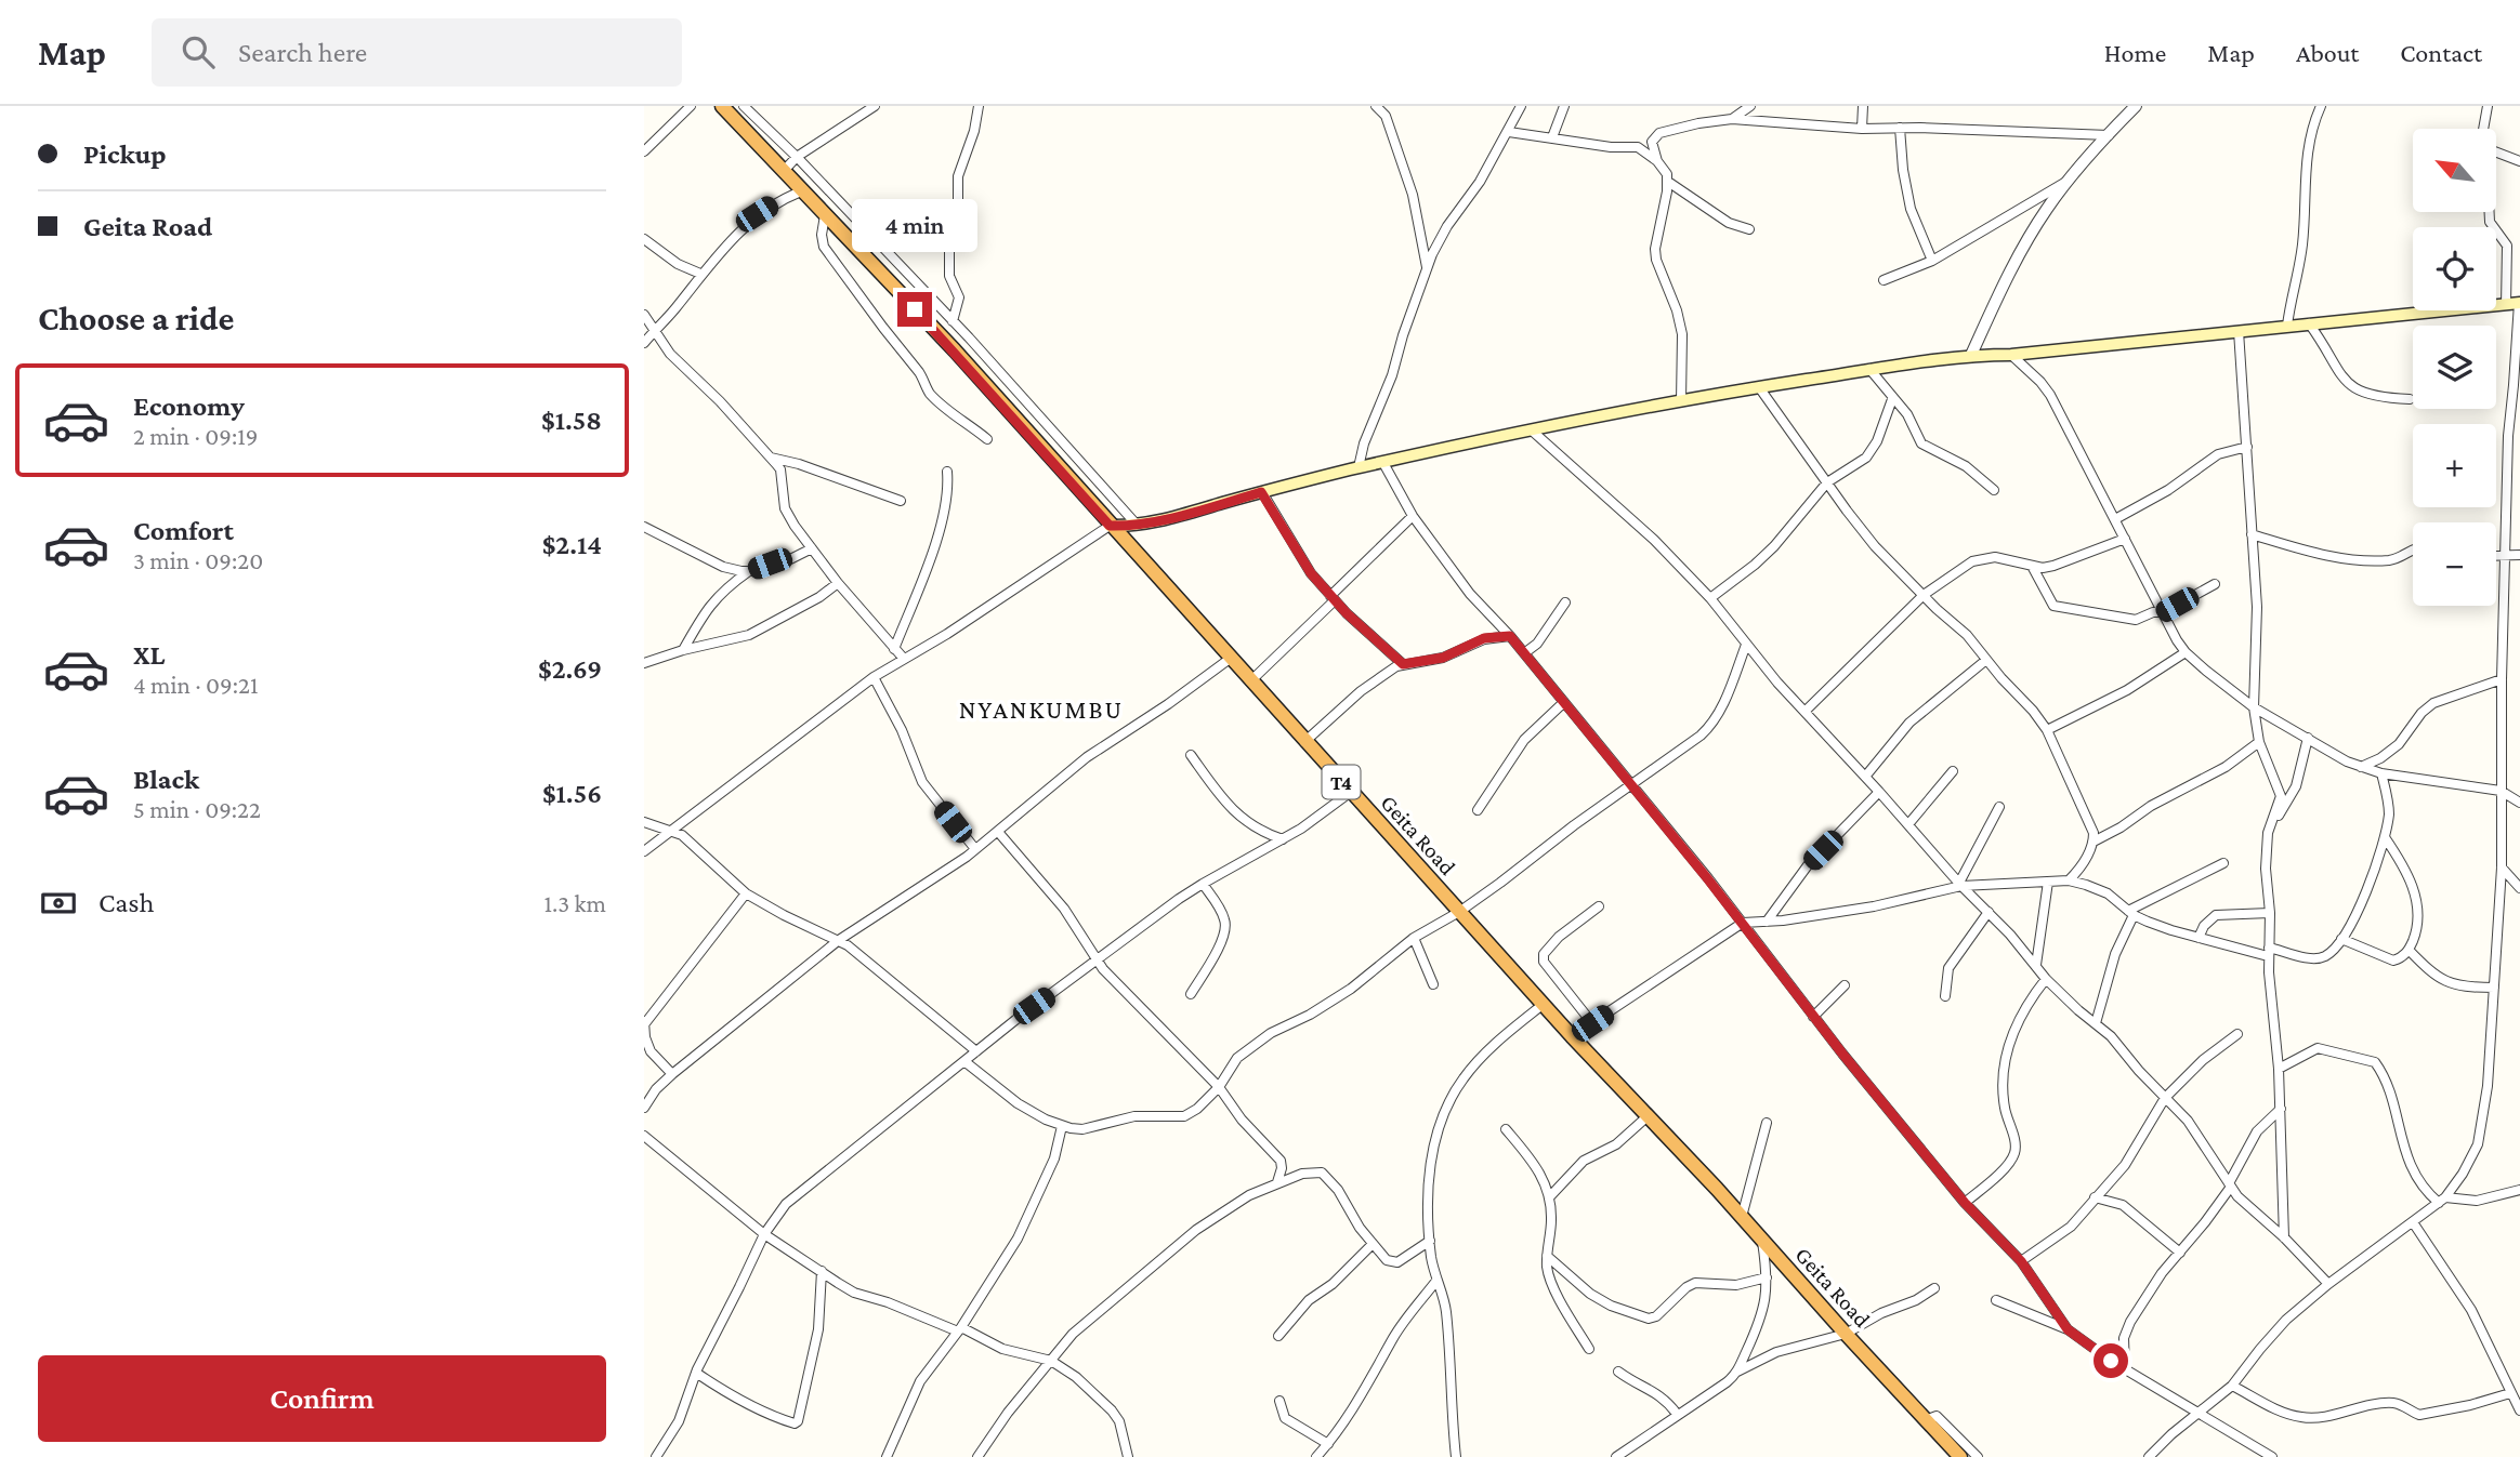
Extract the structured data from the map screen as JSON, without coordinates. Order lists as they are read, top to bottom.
{
  "streets": {
    "highway": ["T4", "Geita Road"]
  },
  "districts": ["NYANKUMBU"],
  "north": "top left",
  "page": {
    "header": "Map",
    "search": "Search here",
    "nav": [
      "Home",
      "Map",
      "About",
      "Contact"
    ],
    "banner": ["Pickup", "Geita Road"],
    "map_buttons": ["+", "−"],
    "bubble": "4 min",
    "heading": "Choose a ride",
    "list": [
      {
        "name": "Economy",
        "note": "2 min · 09:19",
        "value": "$1.58"
      },
      {
        "name": "Comfort",
        "note": "3 min · 09:20",
        "value": "$2.14"
      },
      {
        "name": "XL",
        "note": "4 min · 09:21",
        "value": "$2.69"
      },
      {
        "name": "Black",
        "note": "5 min · 09:22",
        "value": "$1.56"
      }
    ],
    "pay": ["Cash", "1.3 km"],
    "buttons": "Confirm"
  }
}
